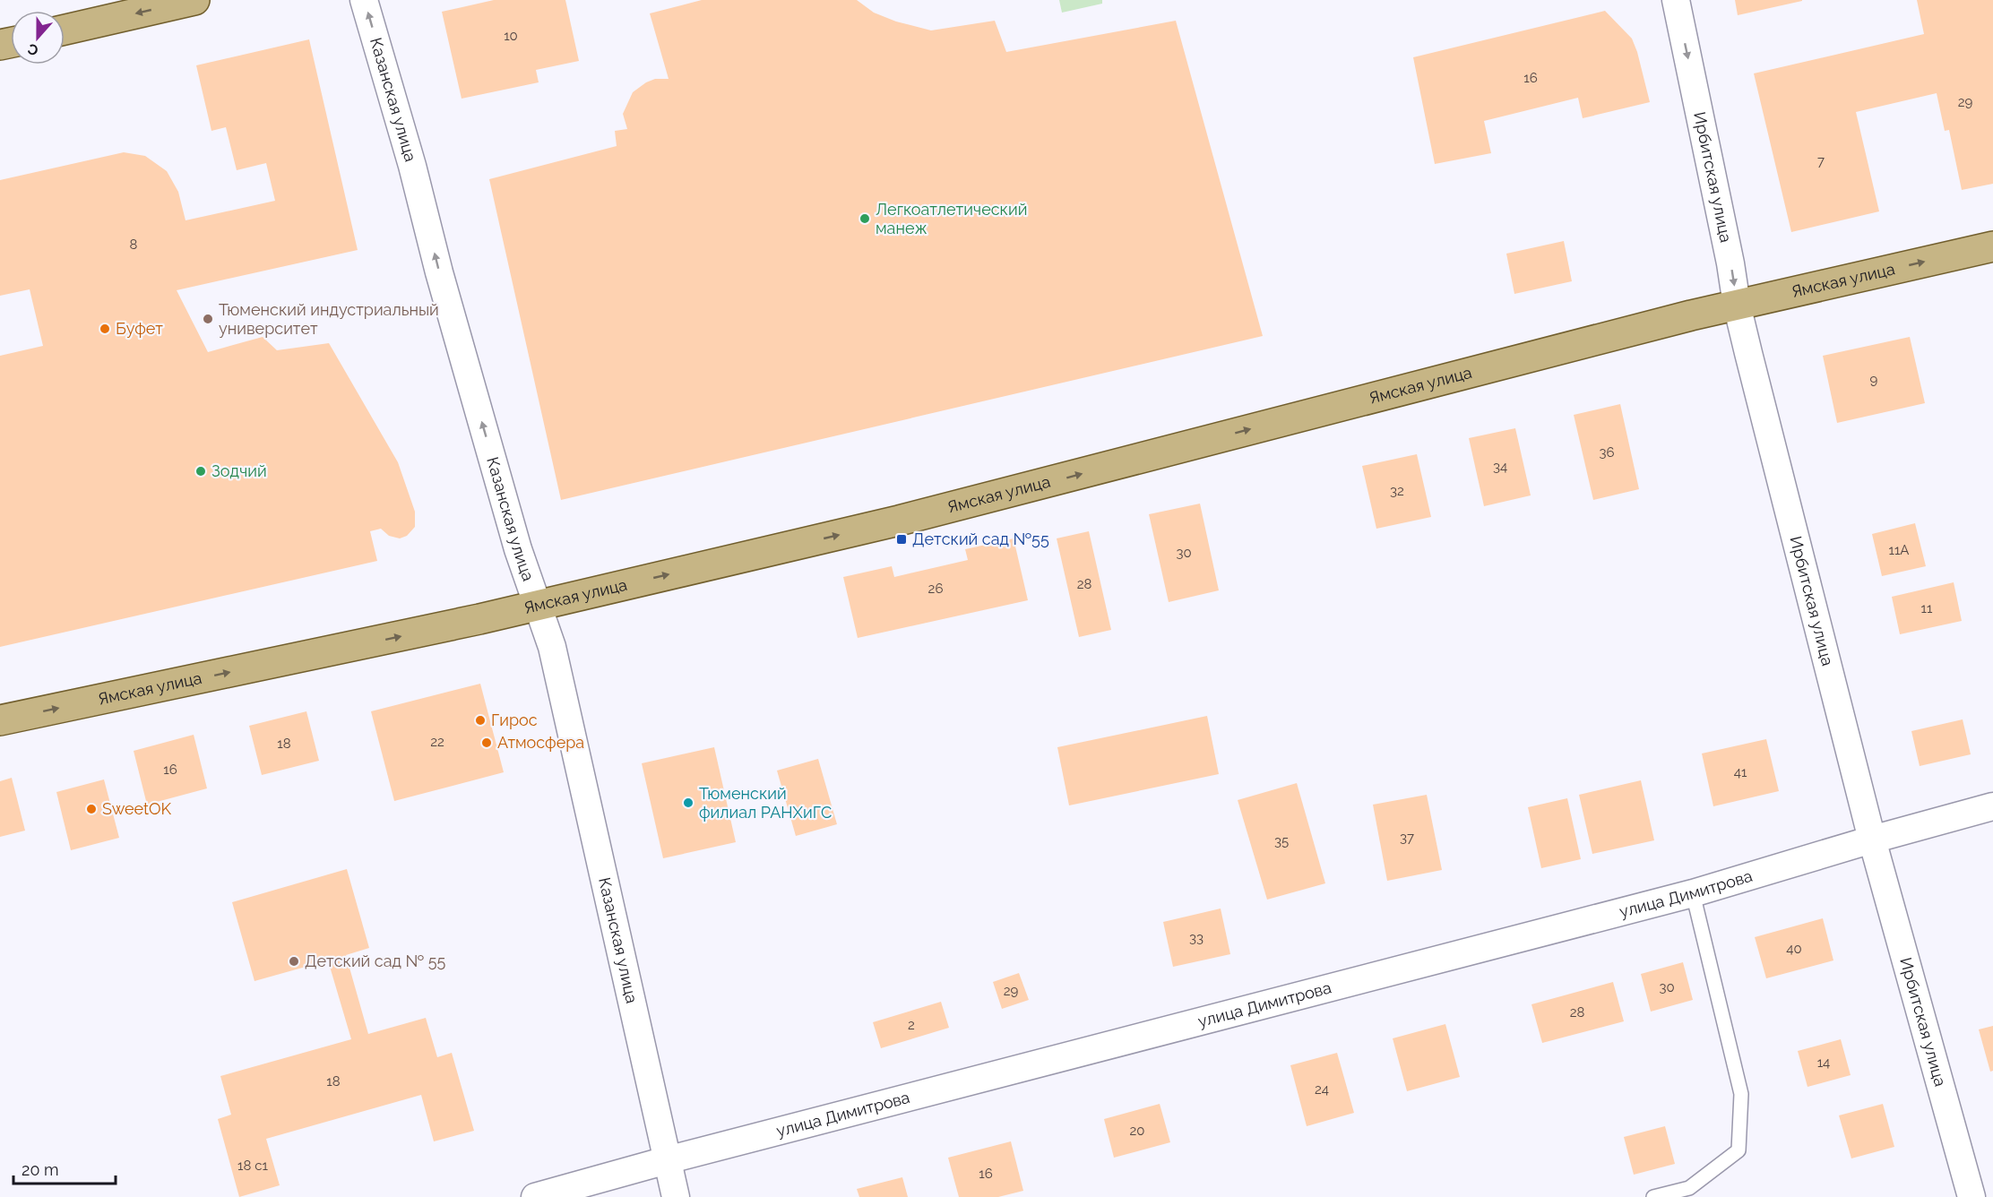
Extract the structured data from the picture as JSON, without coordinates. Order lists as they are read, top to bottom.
{
  "streets": {
    "main road": ["Ямская улица"],
    "street": ["Казанская улица", "Ирбитская улица", "улица Димитрова"]
  },
  "crossings": [
    ["Казанская улица", "Ямская улица"],
    ["Казанская улица", "улица Димитрова"],
    ["Ирбитская улица", "Ямская улица"],
    ["Ирбитская улица", "улица Димитрова"]
  ],
  "one_way": ["Казанская улица", "Ямская улица"],
  "places": {
    "other": [
      "Легкоатлетический манеж",
      "Тюменский индустриальный университет",
      "Буфет",
      "Зодчий",
      "Гирос",
      "Атмосфера",
      "Тюменский филиал РАНХиГС",
      "SweetOK",
      "Детский сад № 55"
    ],
    "transit": ["Детский сад №55"]
  },
  "house_numbers": [
    "10",
    "16",
    "29",
    "7",
    "8",
    "9",
    "36",
    "34",
    "32",
    "11А",
    "30",
    "28",
    "26",
    "11",
    "22",
    "18",
    "16",
    "41",
    "37",
    "35",
    "33",
    "40",
    "30",
    "29",
    "28",
    "2",
    "14",
    "18",
    "24",
    "20",
    "18 с1",
    "16"
  ],
  "scale_bar": "20 m",
  "north": "bottom"
}
